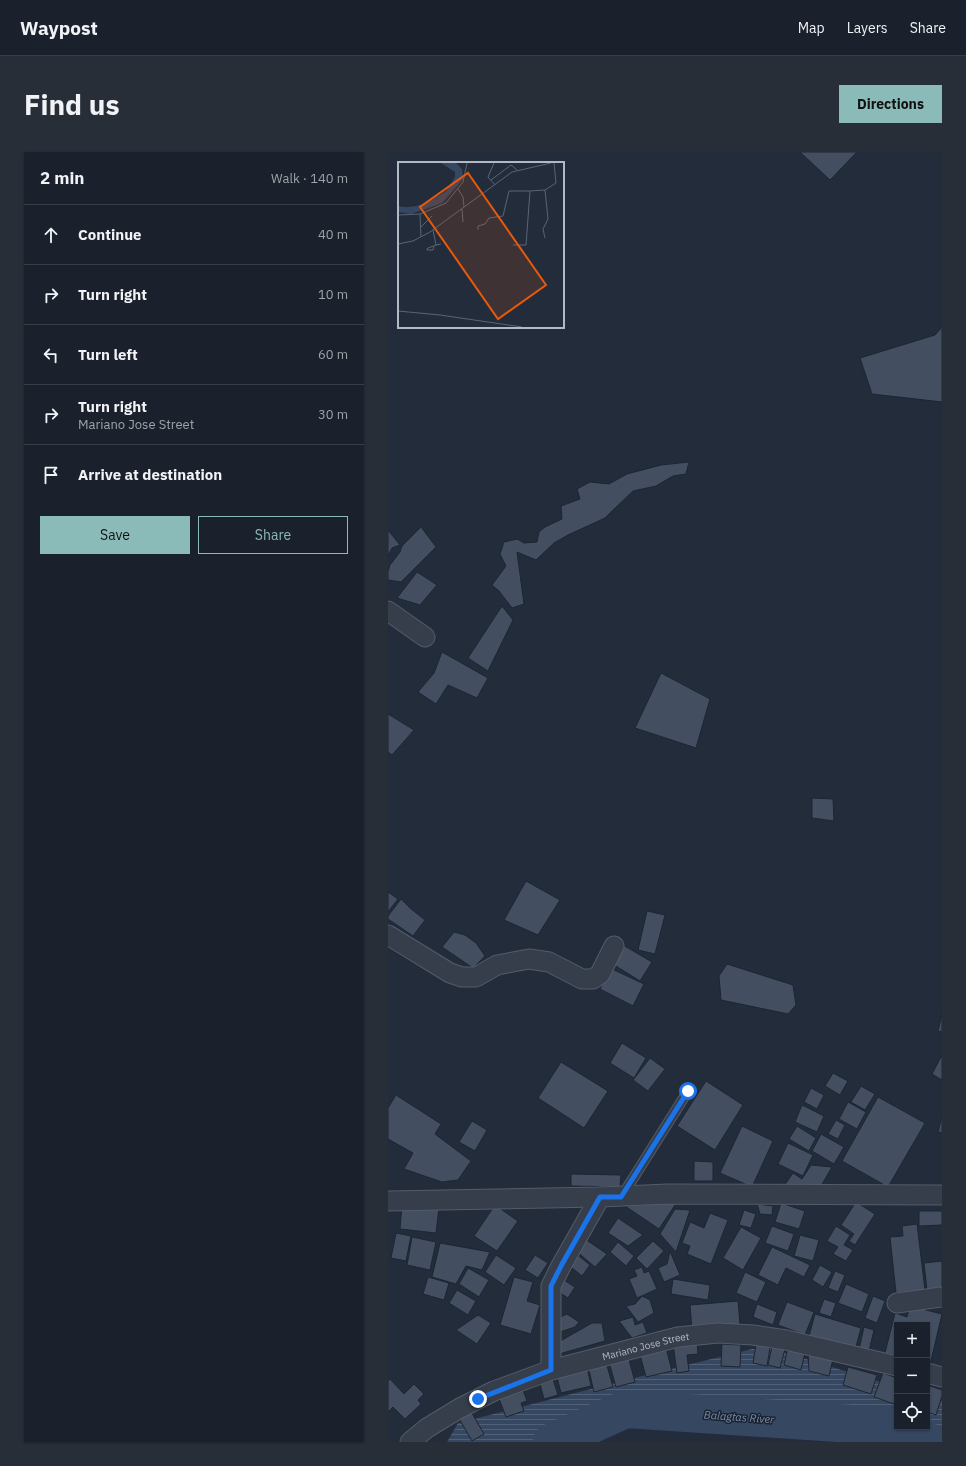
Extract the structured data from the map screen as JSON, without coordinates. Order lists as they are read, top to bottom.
{
  "streets": {
    "street": ["Mariano Jose Street"]
  },
  "water": ["Balagtas River"],
  "page": {
    "header": "Waypost",
    "nav": ["Map", "Layers", "Share"],
    "buttons": [
      "Directions",
      ["Save", "Share"]
    ],
    "title": "Find us",
    "heading": ["2 min", "Walk · 140 m"],
    "list": [
      ["Continue", "40 m"],
      ["Turn right", "10 m"],
      ["Turn left", "60 m"],
      ["Turn right", "Mariano Jose Street", "30 m"],
      "Arrive at destination"
    ],
    "map_buttons": ["+", "−"]
  }
}
